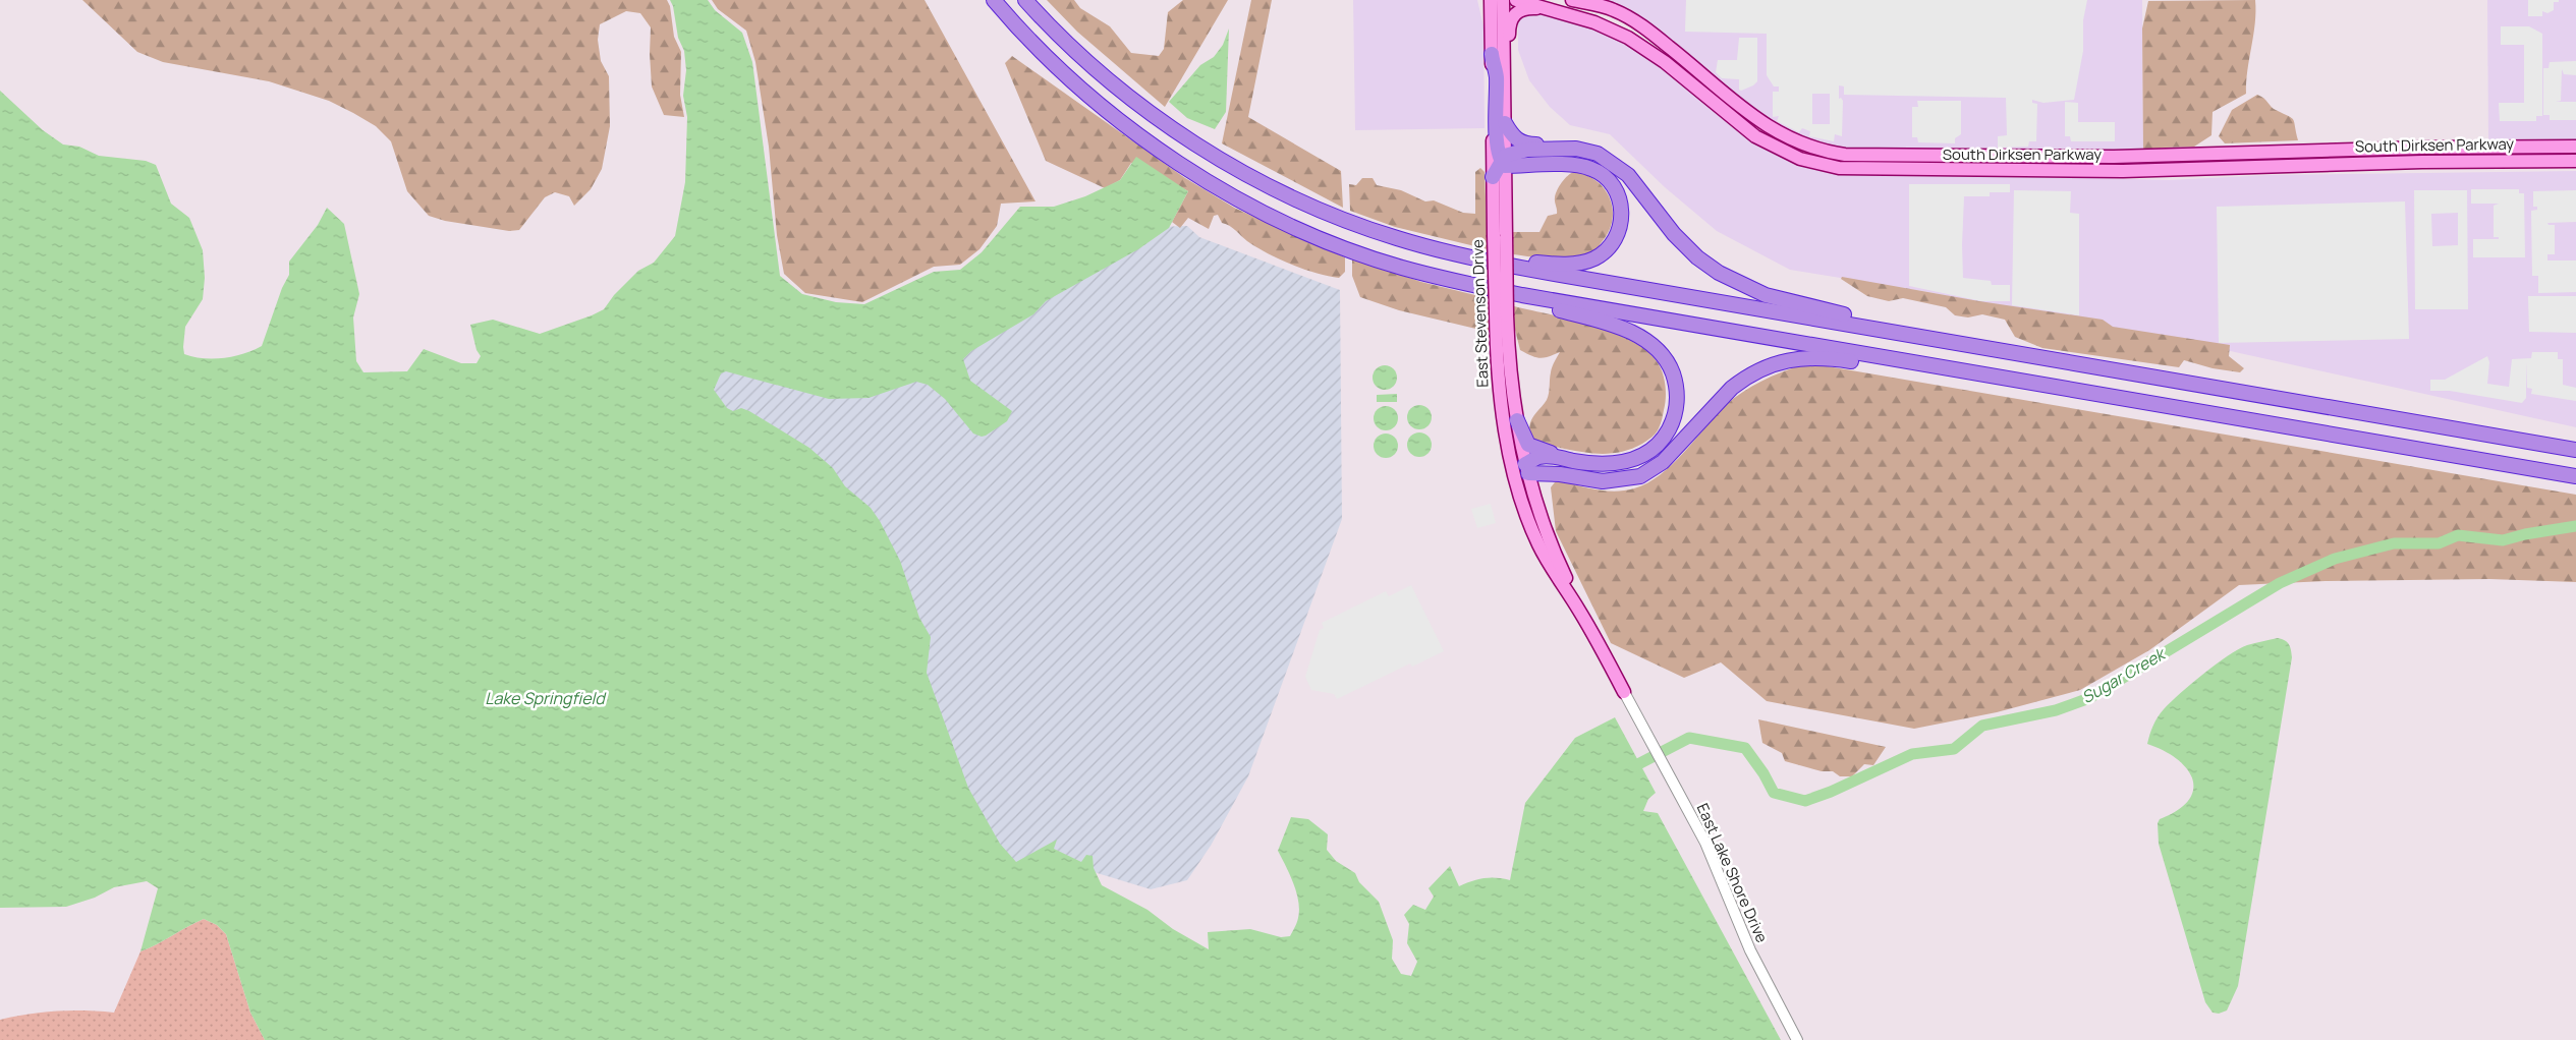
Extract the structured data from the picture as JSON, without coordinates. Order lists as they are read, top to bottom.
{
  "streets": {
    "main road": ["South Dirksen Parkway", "East Stevenson Drive"],
    "street": ["East Lake Shore Drive"]
  },
  "crossings": [
    ["East Stevenson Drive", "East Lake Shore Drive"]
  ],
  "water": ["Sugar Creek", "Lake Springfield"]
}
